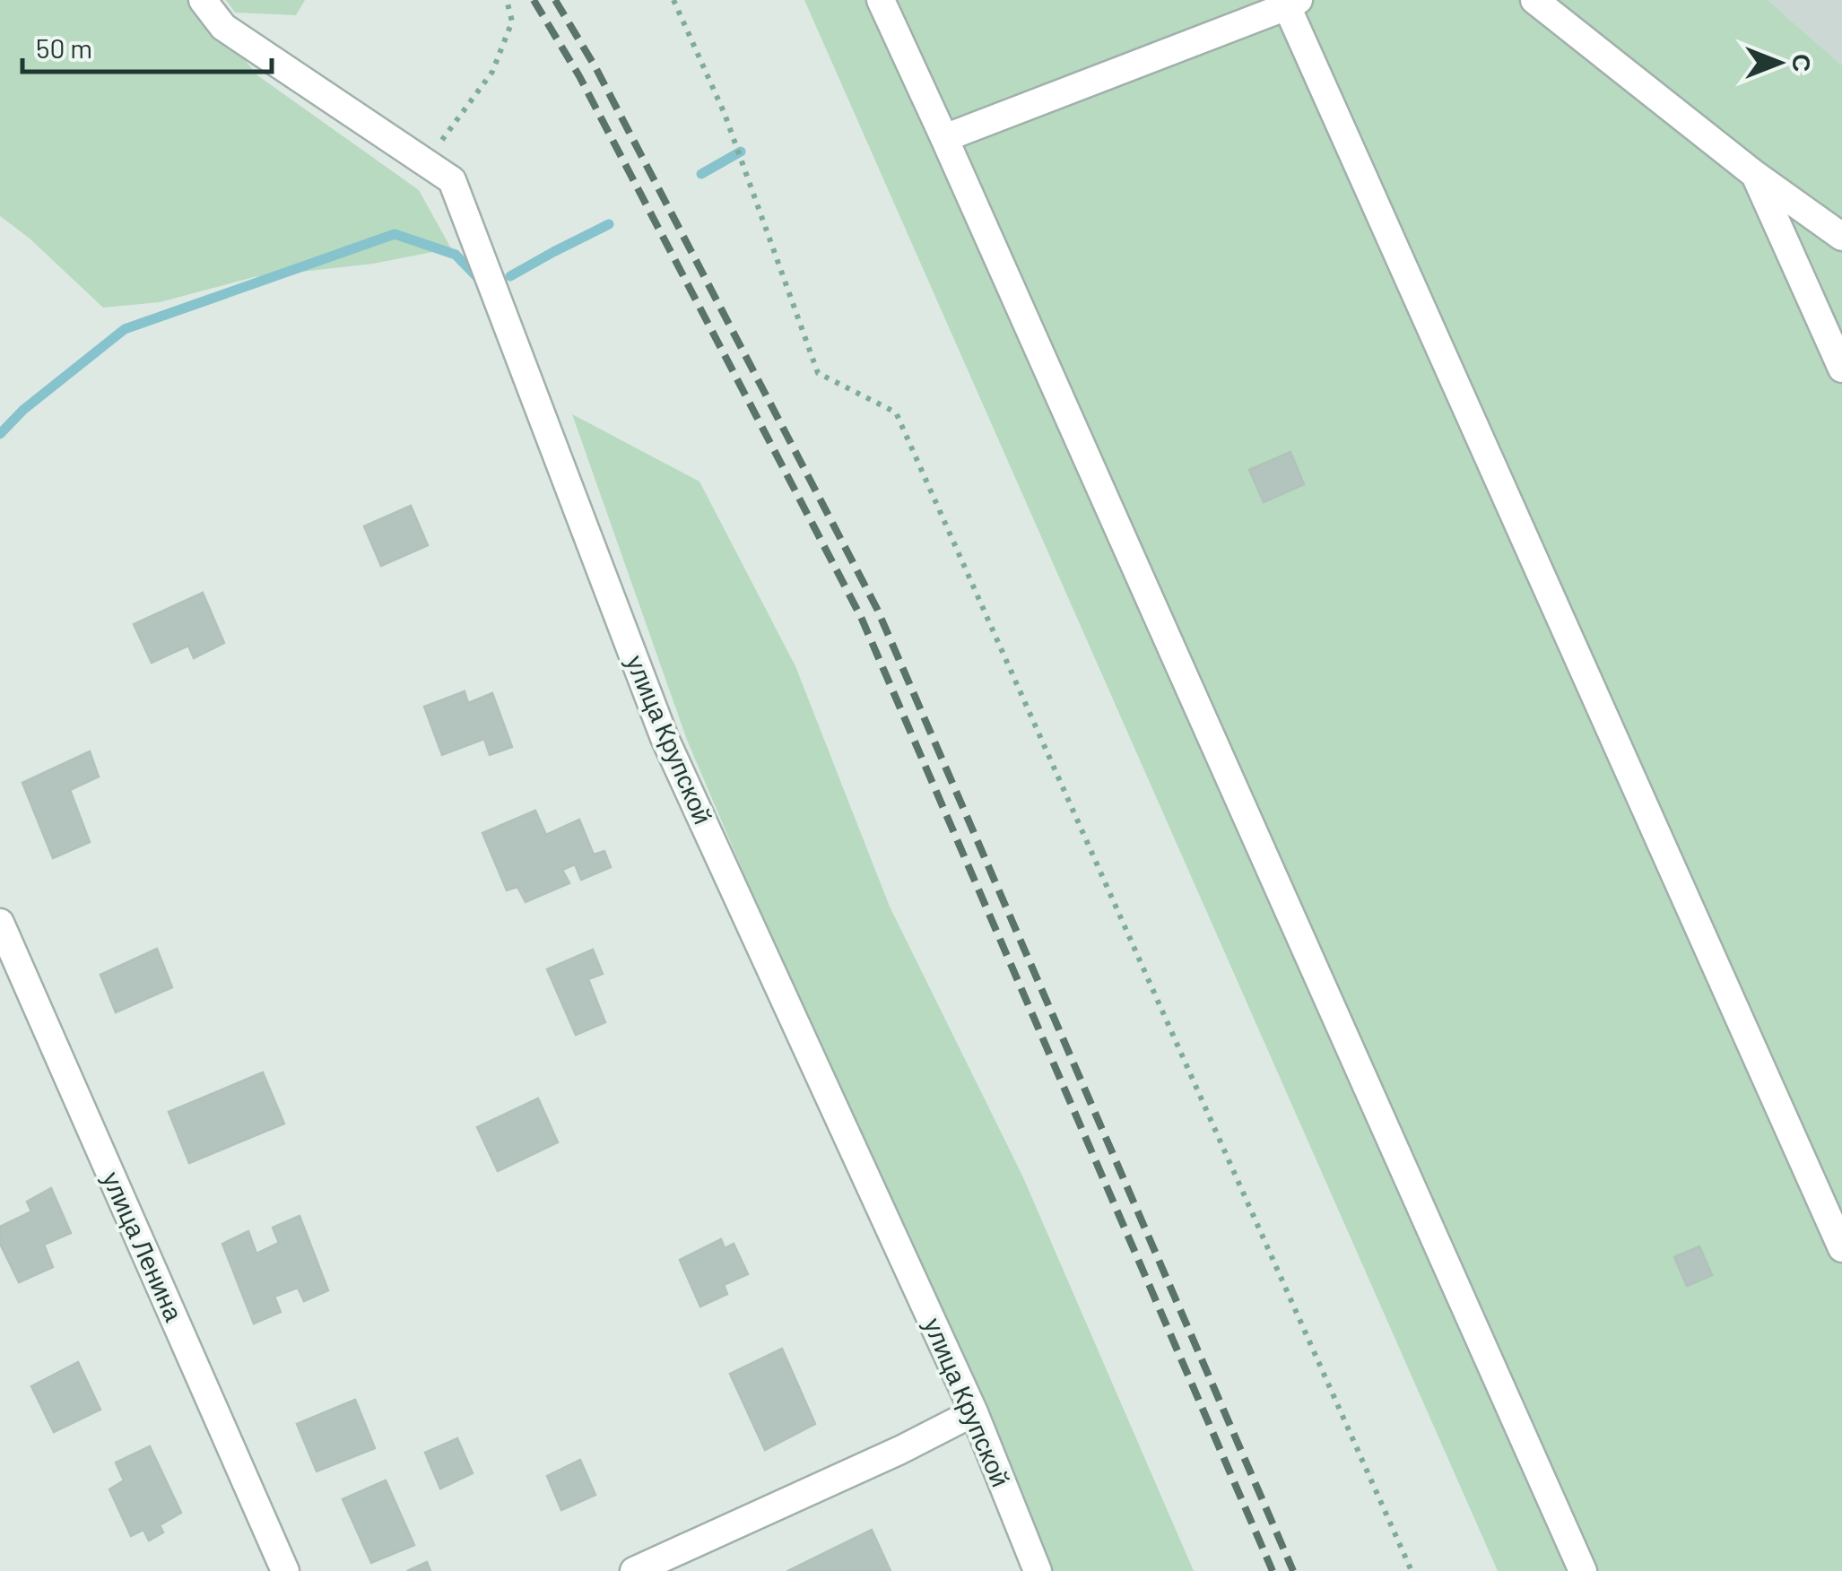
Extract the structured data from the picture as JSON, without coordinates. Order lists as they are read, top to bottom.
{
  "streets": {
    "street": ["улица Крупской", "улица Ленина"]
  },
  "scale_bar": "50 m",
  "north": "right"
}
